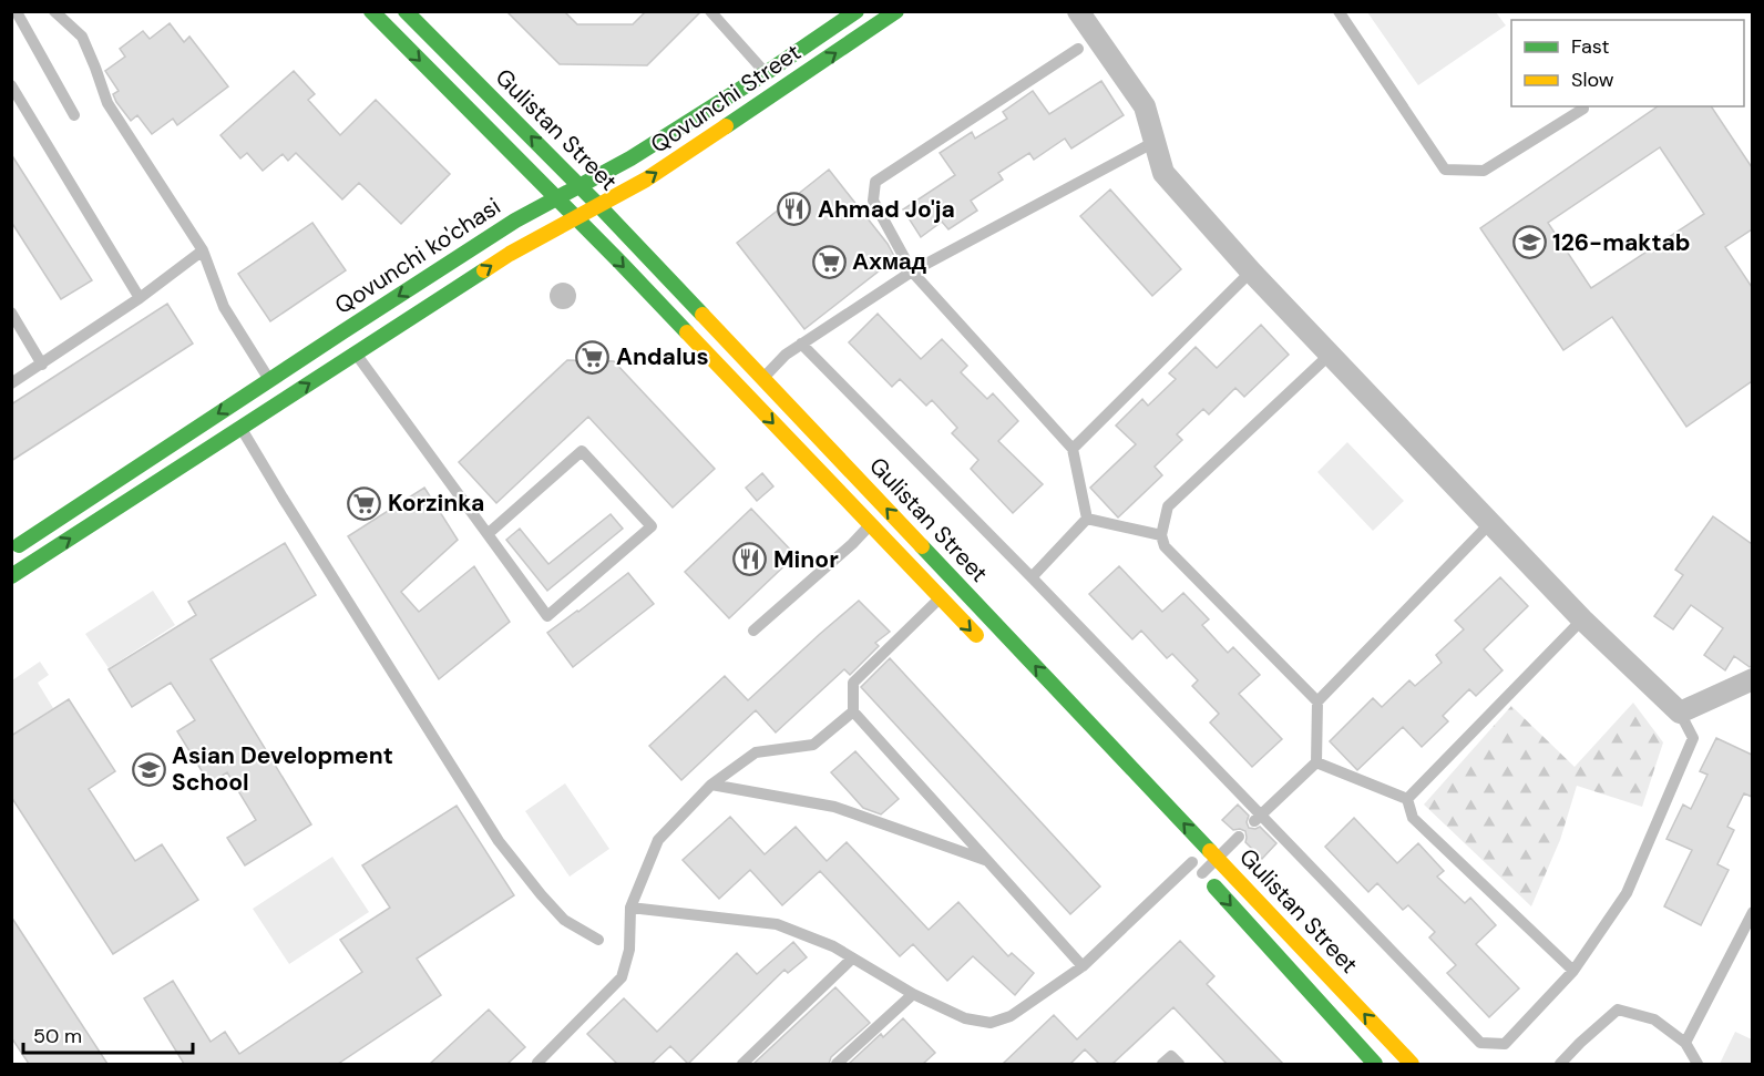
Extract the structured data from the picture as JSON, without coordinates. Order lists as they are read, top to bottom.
{
  "streets": {
    "main road": ["Qovunchi Street", "Gulistan Street", "Qovunchi ko'chasi"]
  },
  "crossings": [
    ["Qovunchi Street", "Gulistan Street"],
    ["Qovunchi Street", "Qovunchi ko'chasi"],
    ["Gulistan Street", "Qovunchi ko'chasi"]
  ],
  "one_way": ["Qovunchi Street"],
  "places": {
    "restaurant": ["Ahmad Jo'ja", "Minor"],
    "school or university": ["126-maktab", "Asian Development School"],
    "supermarket": ["Ахмад", "Andalus", "Korzinka"]
  },
  "legend": ["Fast", "Slow"],
  "scale_bar": "50 m"
}
